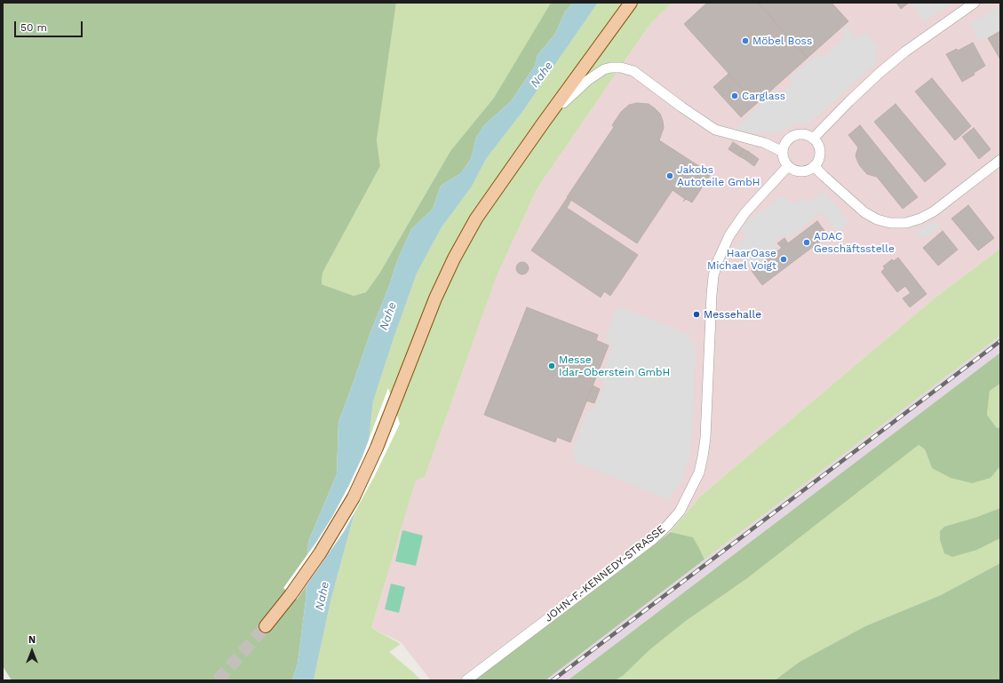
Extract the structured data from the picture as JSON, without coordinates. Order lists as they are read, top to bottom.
{
  "streets": {
    "street": ["JOHN-F.-KENNEDY-STRASSE"]
  },
  "water": ["Nahe"],
  "places": [
    "Möbel Boss",
    "Carglass",
    "Jakobs Autoteile GmbH",
    "ADAC Geschäftsstelle",
    "HaarOase Michael Voigt",
    "Messehalle",
    "Messe Idar-Oberstein GmbH"
  ],
  "scale_bar": "50 m",
  "north": "top"
}
